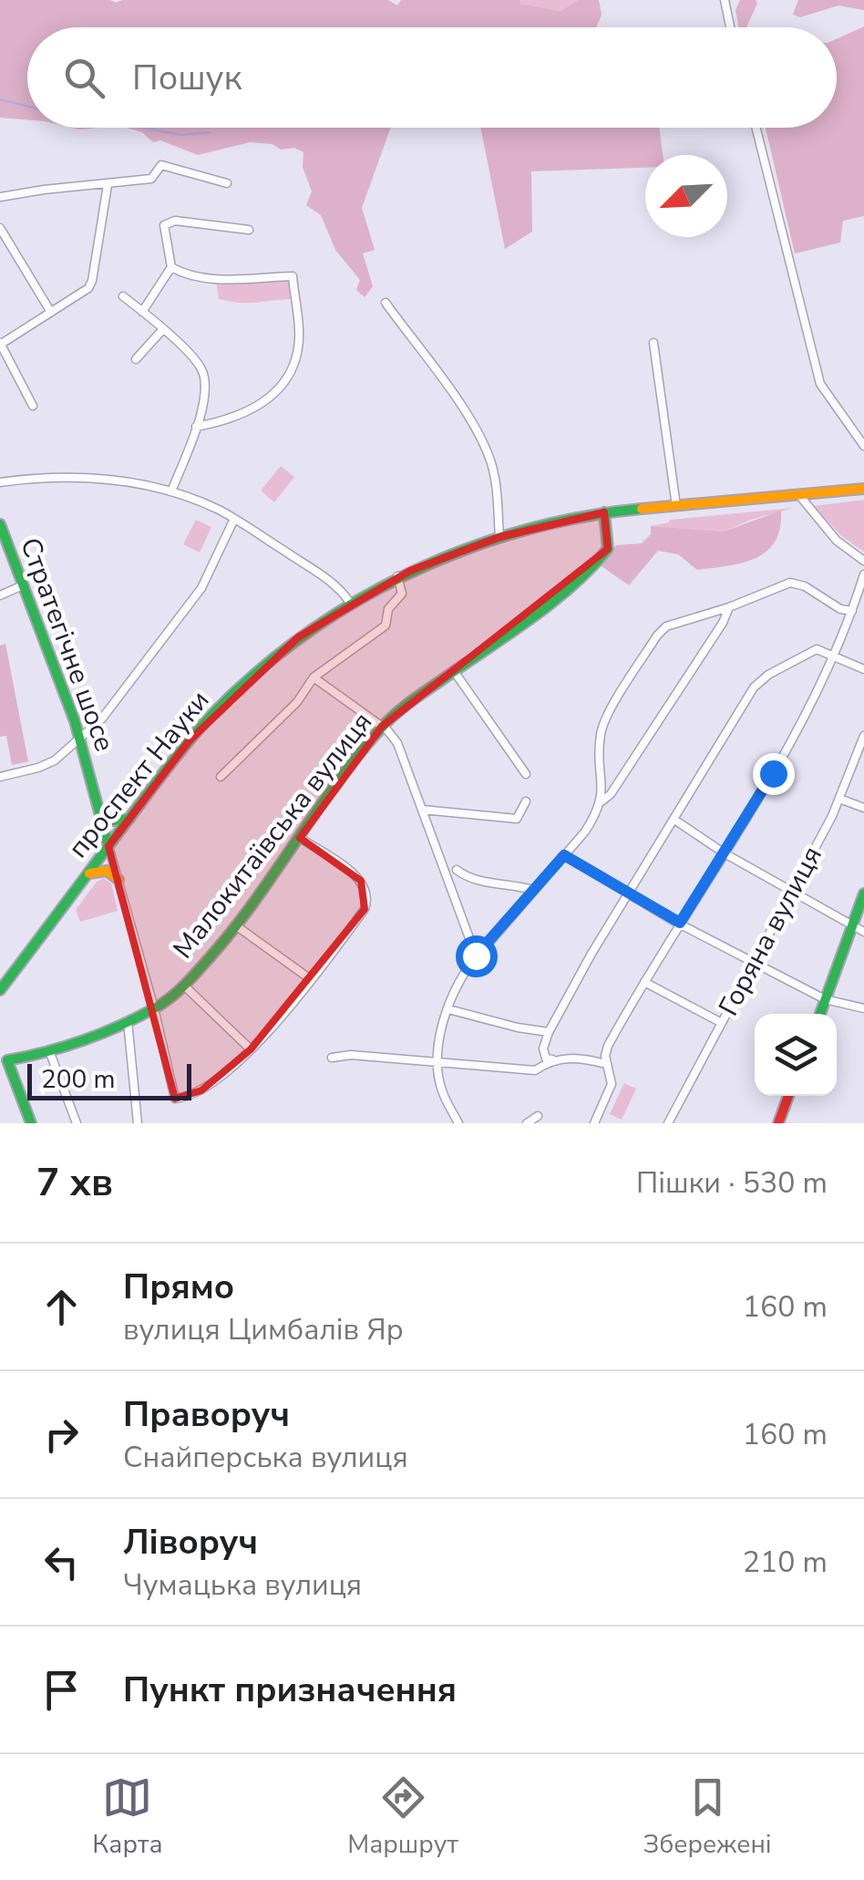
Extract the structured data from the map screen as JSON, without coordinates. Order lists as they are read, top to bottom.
{
  "streets": {
    "street": [
      "Стратегічне шосе",
      "проспект Науки",
      "Малокитаївська вулиця",
      "Горяна вулиця"
    ]
  },
  "crossings": [
    ["Стратегічне шосе", "проспект Науки"],
    ["Стратегічне шосе", "Малокитаївська вулиця"],
    ["проспект Науки", "Малокитаївська вулиця"]
  ],
  "scale_bar": "200 m",
  "north": "bottom left",
  "page": {
    "search": "Пошук",
    "scale": "200 m",
    "heading": ["7 хв", "Пішки · 530 m"],
    "list": [
      ["Прямо", "вулиця Цимбалів Яр", "160 m"],
      ["Праворуч", "Снайперська вулиця", "160 m"],
      ["Ліворуч", "Чумацька вулиця", "210 m"],
      "Пункт призначення"
    ],
    "nav": ["Карта", "Маршрут", "Збережені"]
  }
}
